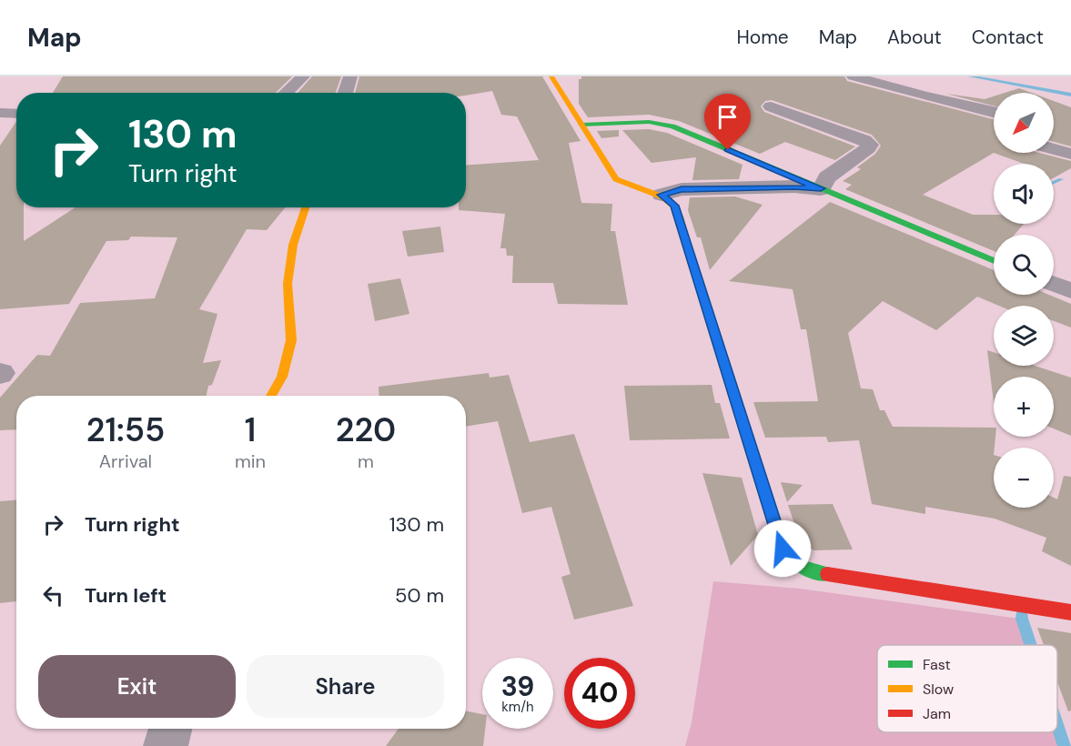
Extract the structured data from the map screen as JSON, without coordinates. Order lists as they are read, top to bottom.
{
  "legend": ["Fast", "Slow", "Jam"],
  "north": "bottom left",
  "page": {
    "header": "Map",
    "nav": [
      "Home",
      "Map",
      "About",
      "Contact"
    ],
    "map_buttons": ["+", "−"],
    "turn": ["130 m", "Turn right"],
    "eta": [
      "21:55",
      "Arrival",
      "1",
      "min",
      "220",
      "m"
    ],
    "list": [
      {
        "name": "Turn right",
        "value": "130 m"
      },
      {
        "name": "Turn left",
        "value": "50 m"
      }
    ],
    "buttons": ["Exit", "Share"],
    "speed": "39 km/h",
    "limit": "40"
  }
}
